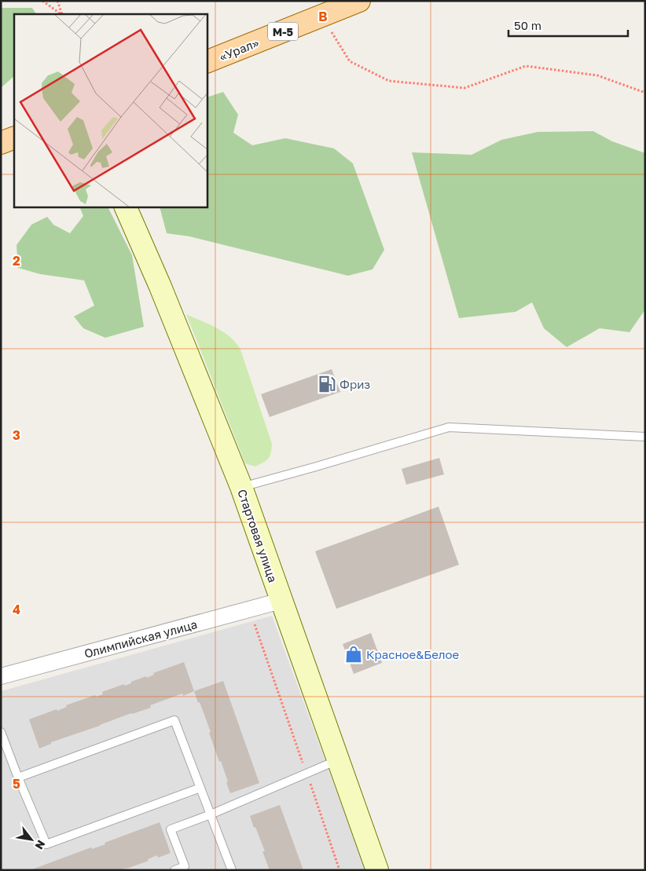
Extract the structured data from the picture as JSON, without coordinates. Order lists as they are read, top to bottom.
{
  "streets": {
    "main road": ["М-5", "«Урал»", "Стартовая улица"],
    "street": ["Олимпийская улица"]
  },
  "crossings": [
    ["Стартовая улица", "Олимпийская улица"]
  ],
  "places": {
    "fuel station": ["Фриз"],
    "shop": ["Красное&Белое"]
  },
  "scale_bar": "50 m",
  "north": "bottom right",
  "grid": {
    "columns": ["B"],
    "rows": [
      "2",
      "3",
      "4",
      "5"
    ]
  }
}
